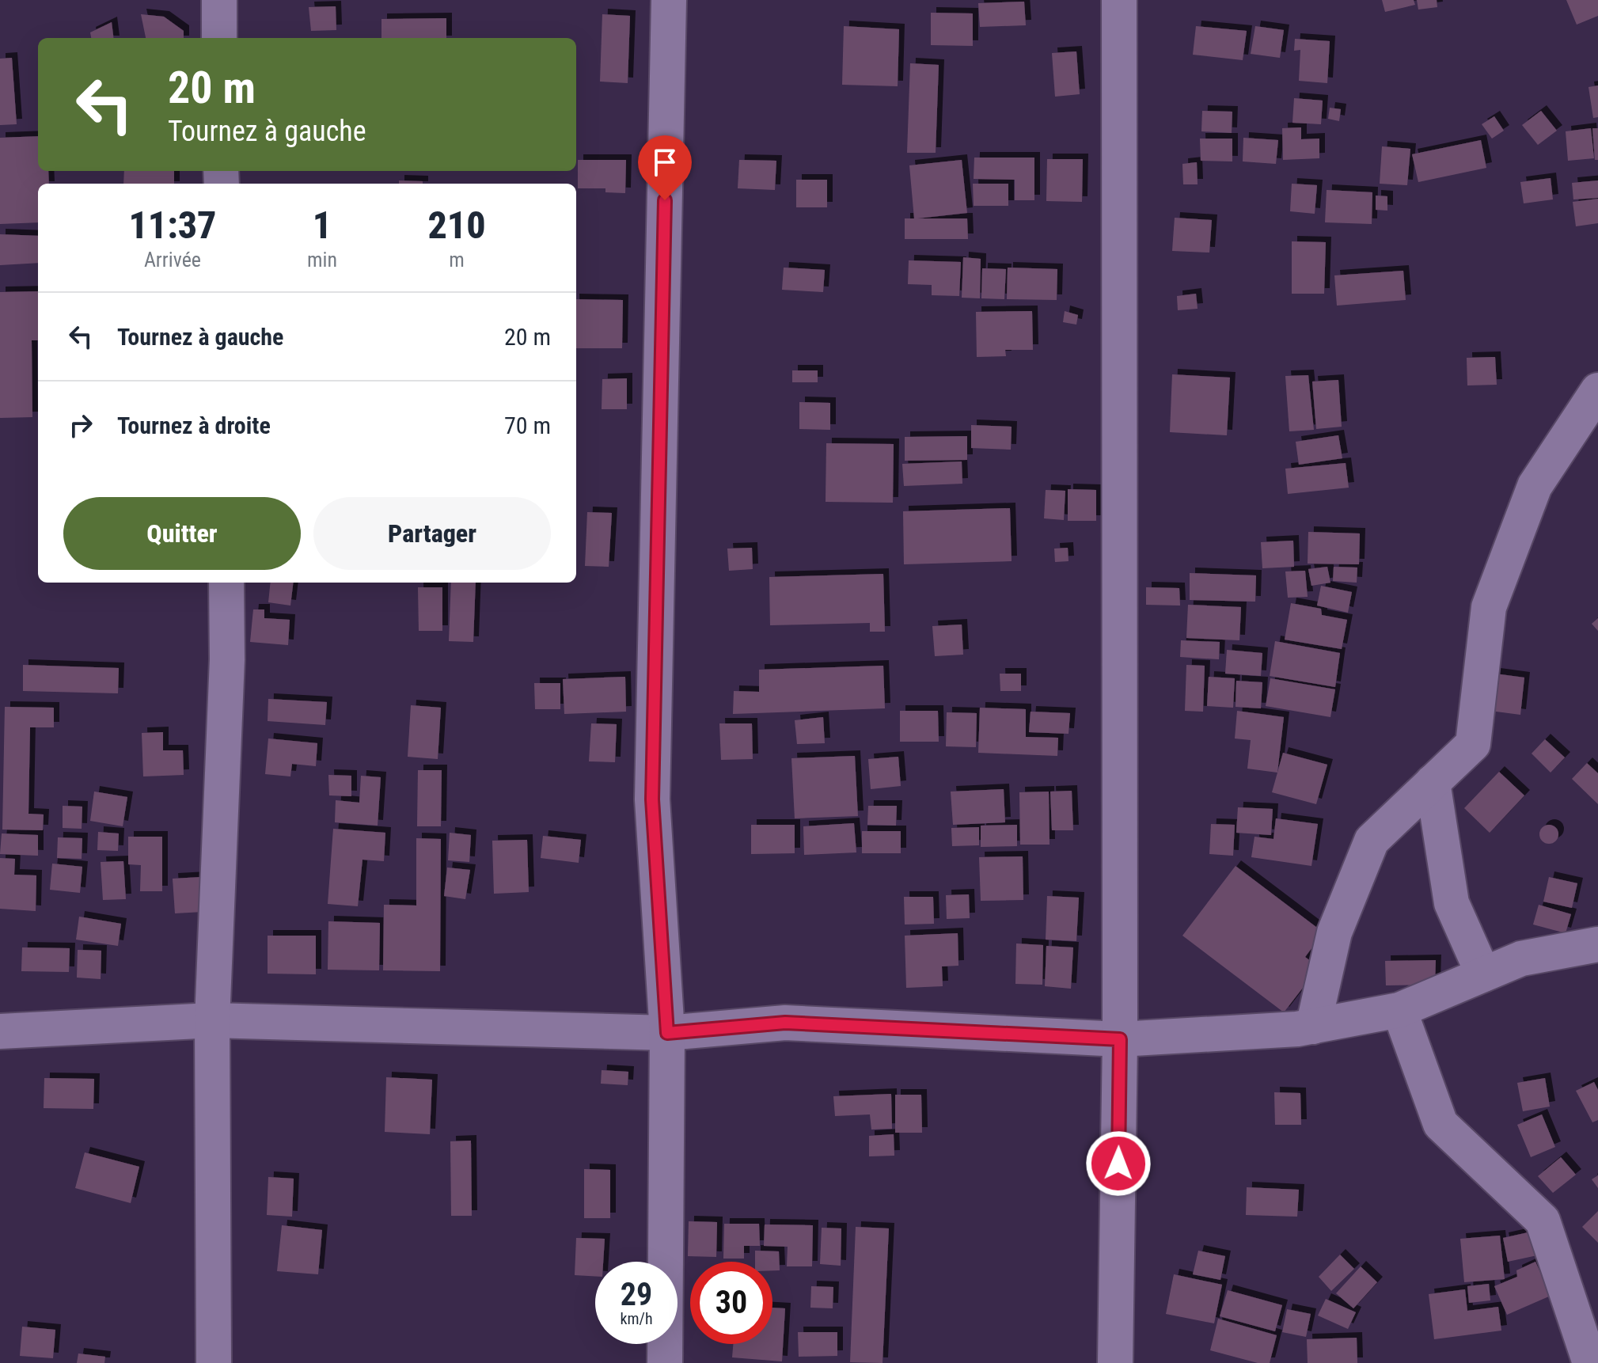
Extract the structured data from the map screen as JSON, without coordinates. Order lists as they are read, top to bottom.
{
  "page": {
    "turn": ["20 m", "Tournez à gauche"],
    "eta": [
      "11:37",
      "Arrivée",
      "1",
      "min",
      "210",
      "m"
    ],
    "list": [
      {
        "name": "Tournez à gauche",
        "value": "20 m"
      },
      {
        "name": "Tournez à droite",
        "value": "70 m"
      }
    ],
    "buttons": ["Quitter", "Partager"],
    "speed": "29 km/h",
    "limit": "30"
  }
}
